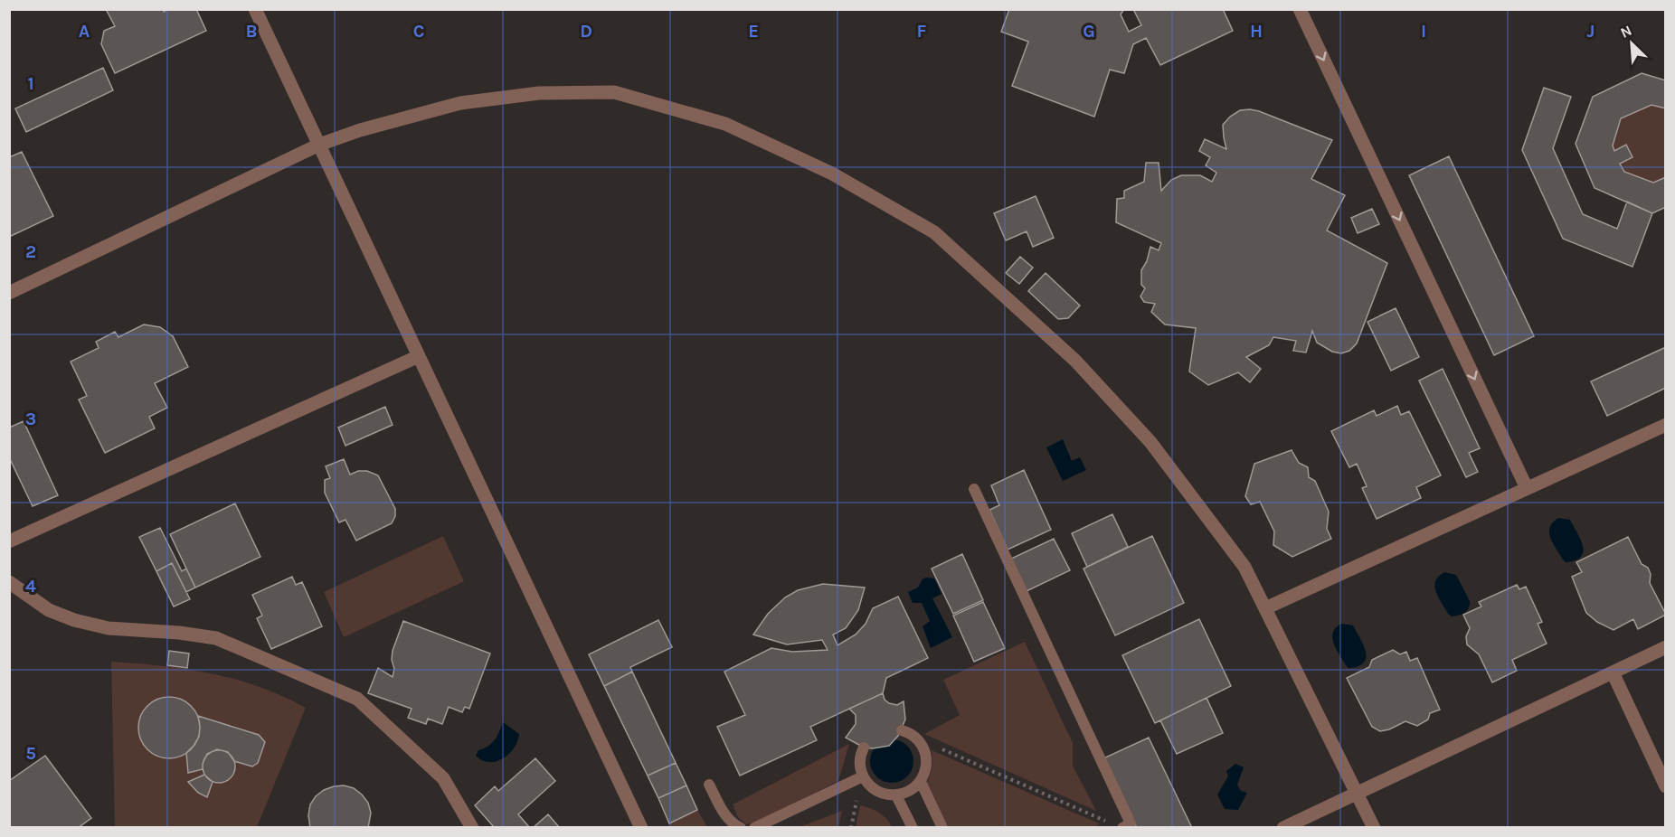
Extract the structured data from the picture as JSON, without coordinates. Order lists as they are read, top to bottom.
{
  "north": "top left",
  "grid": {
    "columns": [
      "A",
      "B",
      "C",
      "D",
      "E",
      "F",
      "G",
      "H",
      "I",
      "J"
    ],
    "rows": [
      "1",
      "2",
      "3",
      "4",
      "5"
    ]
  }
}
